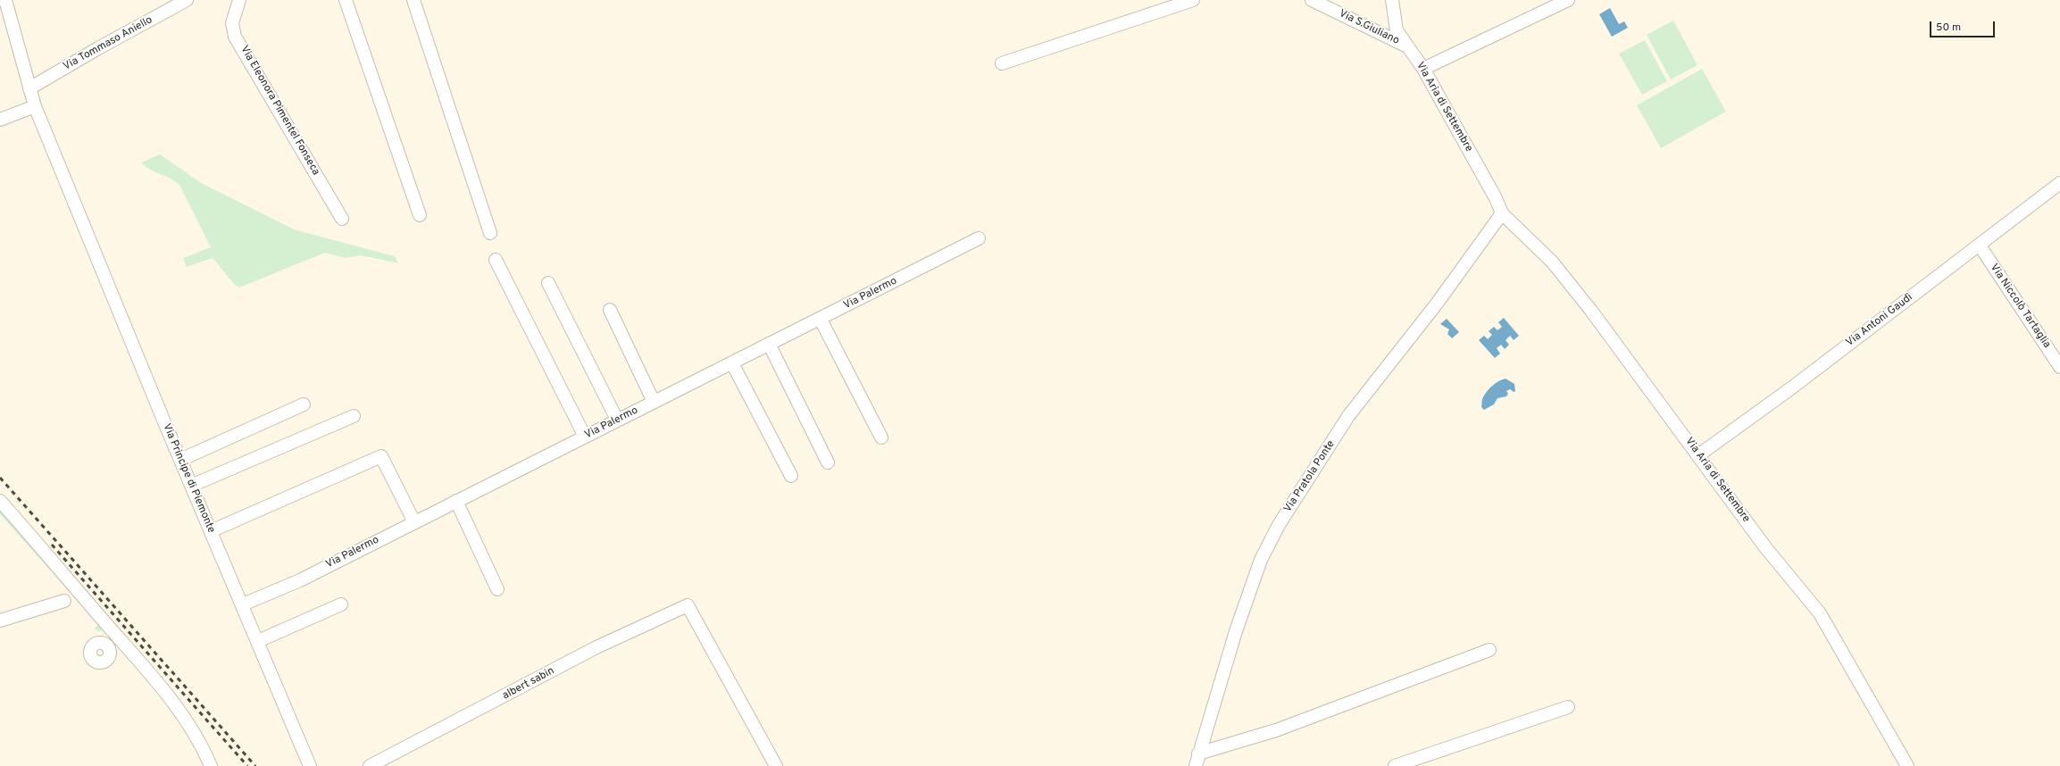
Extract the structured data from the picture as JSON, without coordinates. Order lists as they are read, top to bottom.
{
  "streets": {
    "street": [
      "Via S.Giuliano",
      "Via Tommaso Aniello",
      "Via Aria di Settembre",
      "Via Eleonora Pimentel Fonseca",
      "Via Palermo",
      "Via Niccolò Tartaglia",
      "Via Antoni Gaudì",
      "Via Pratola Ponte",
      "Via Principe di Piemonte",
      "albert sabin"
    ]
  },
  "crossings": [
    ["Via S.Giuliano", "Via Aria di Settembre"],
    ["Via Tommaso Aniello", "Via Principe di Piemonte"],
    ["Via Aria di Settembre", "Via Antoni Gaudì"],
    ["Via Aria di Settembre", "Via Pratola Ponte"],
    ["Via Palermo", "Via Principe di Piemonte"],
    ["Via Niccolò Tartaglia", "Via Antoni Gaudì"]
  ],
  "scale_bar": "50 m"
}
